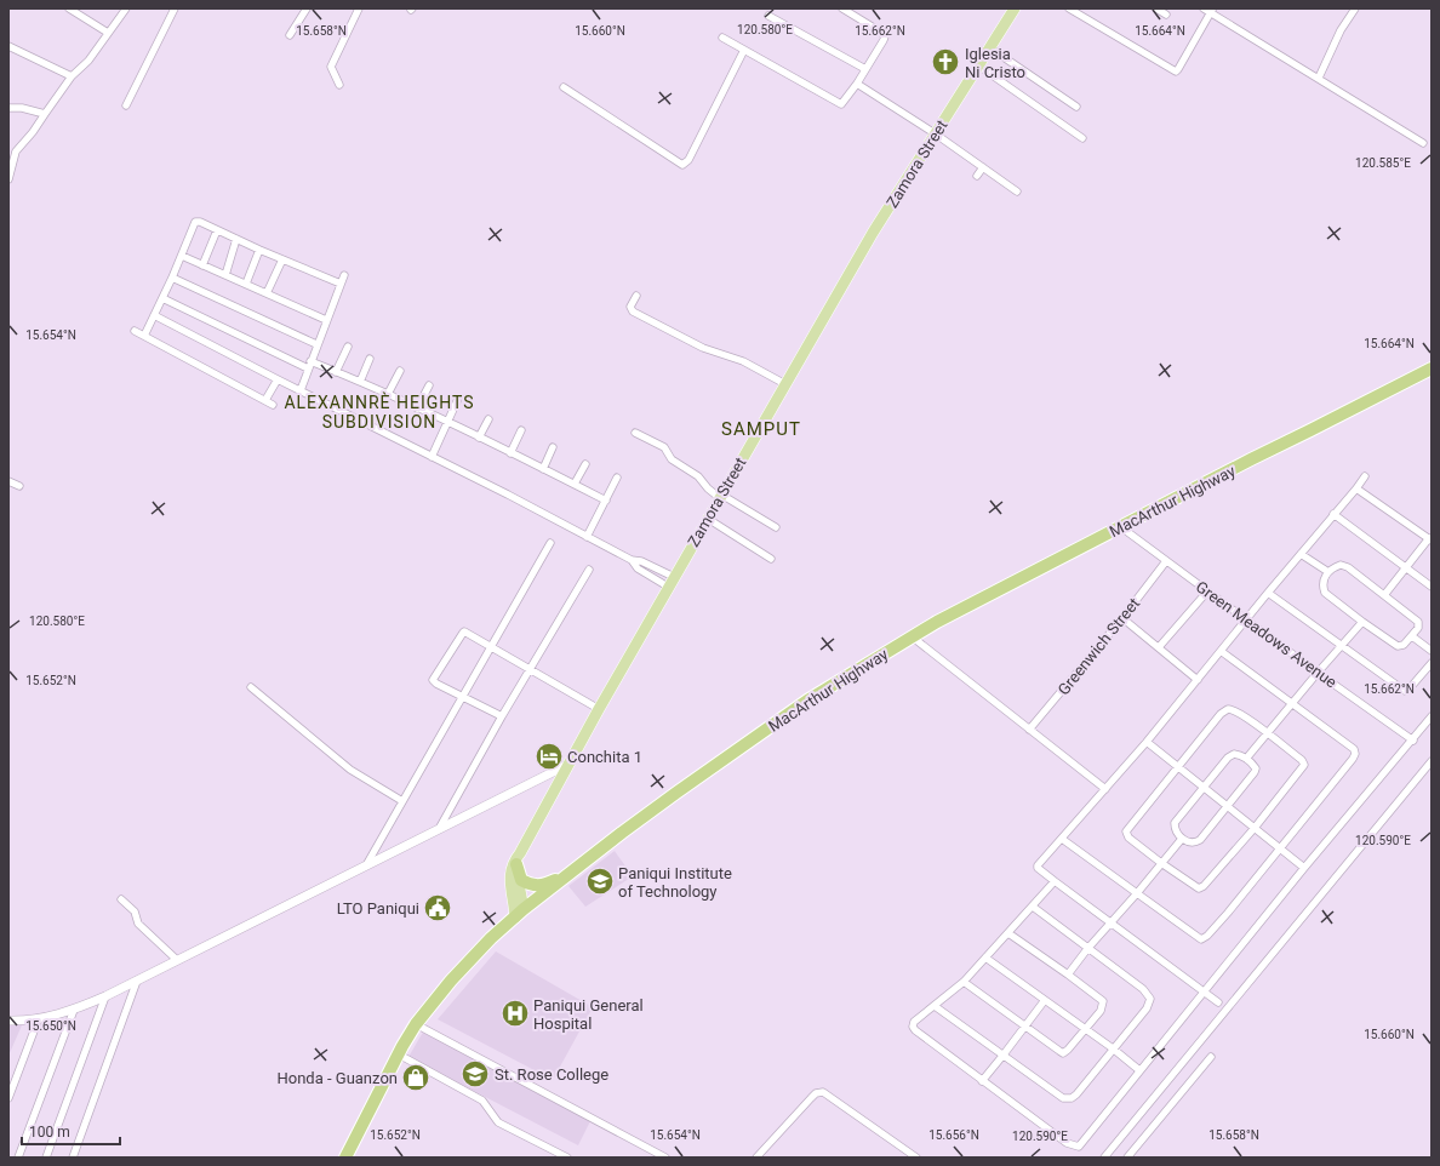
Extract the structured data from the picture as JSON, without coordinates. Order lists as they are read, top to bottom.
{
  "streets": {
    "highway": ["MacArthur Highway"],
    "main road": ["Zamora Street"],
    "street": ["Green Meadows Avenue", "Greenwich Street"]
  },
  "crossings": [
    ["Zamora Street", "MacArthur Highway"],
    ["MacArthur Highway", "Green Meadows Avenue"],
    ["Green Meadows Avenue", "Greenwich Street"]
  ],
  "districts": ["ALEXANNRÈ HEIGHTS SUBDIVISION", "SAMPUT"],
  "places": {
    "church": ["Iglesia Ni Cristo"],
    "hotel": ["Conchita 1"],
    "school or university": ["Paniqui Institute of Technology", "St. Rose College"],
    "public building": ["LTO Paniqui"],
    "hospital": ["Paniqui General Hospital"],
    "shop": ["Honda - Guanzon"]
  },
  "scale_bar": "100 m",
  "coordinates": [
    "120.580°E",
    "15.658°N",
    "15.660°N",
    "15.662°N",
    "15.664°N",
    "120.585°E",
    "15.654°N",
    "15.652°N",
    "120.590°E",
    "15.650°N",
    "15.656°N"
  ]
}
